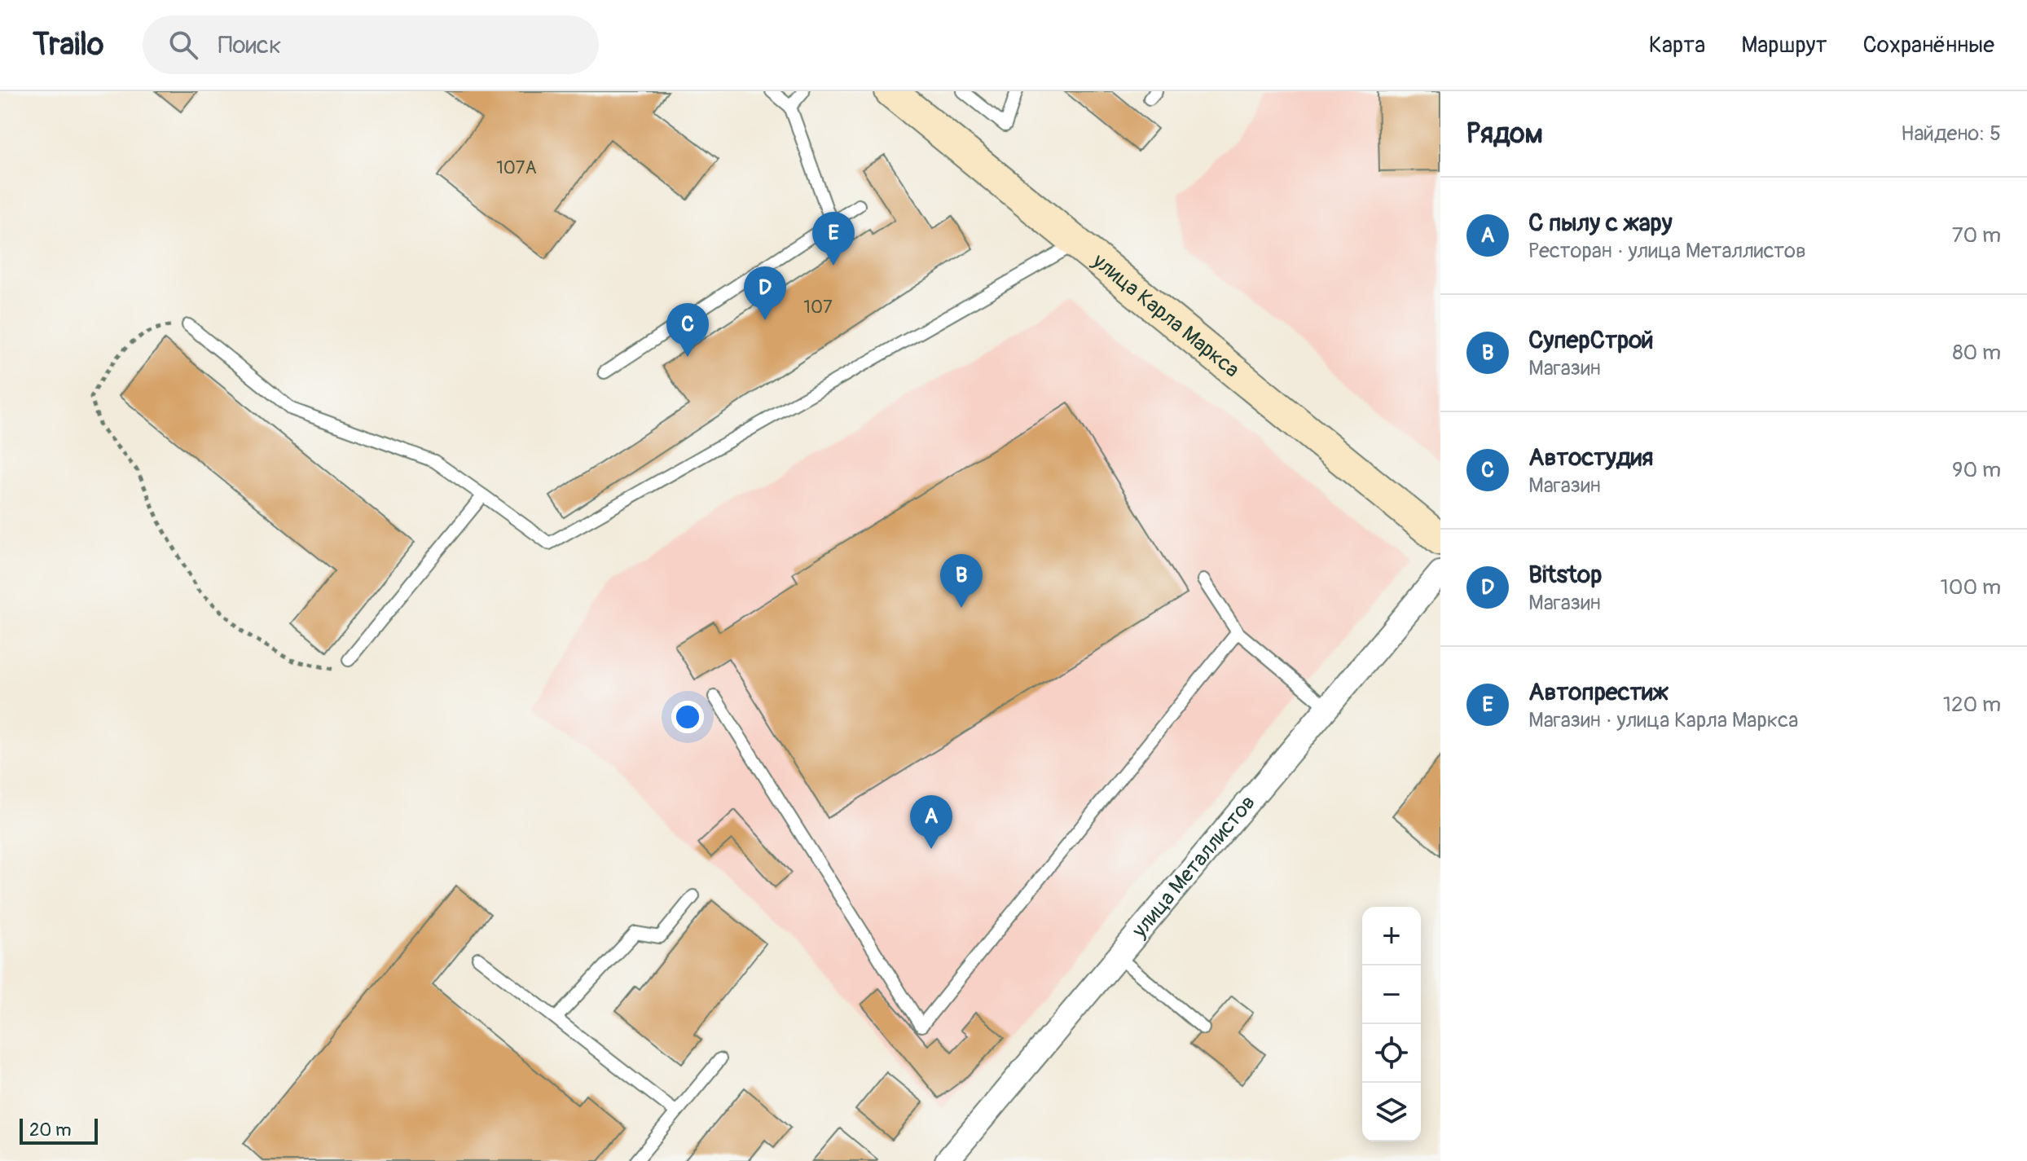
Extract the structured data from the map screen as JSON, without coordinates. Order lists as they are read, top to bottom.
{
  "streets": {
    "main road": ["улица Карла Маркса"],
    "street": ["улица Металлистов"]
  },
  "house_numbers": ["107А", "107"],
  "scale_bar": "20 m",
  "page": {
    "header": "Trailo",
    "search": "Поиск",
    "nav": ["Карта", "Маршрут", "Сохранённые"],
    "heading": ["Рядом", "Найдено: 5"],
    "list": [
      {
        "mark": "A",
        "name": "С пылу с жару",
        "note": "Ресторан · улица Металлистов",
        "value": "70 m"
      },
      {
        "mark": "B",
        "name": "СуперСтрой",
        "note": "Магазин",
        "value": "80 m"
      },
      {
        "mark": "C",
        "name": "Автостудия",
        "note": "Магазин",
        "value": "90 m"
      },
      {
        "mark": "D",
        "name": "Bitstop",
        "note": "Магазин",
        "value": "100 m"
      },
      {
        "mark": "E",
        "name": "Автопрестиж",
        "note": "Магазин · улица Карла Маркса",
        "value": "120 m"
      }
    ],
    "pins": [
      "E",
      "D",
      "C",
      "B",
      "A"
    ],
    "map_buttons": ["+", "−"],
    "scale": "20 m"
  }
}
